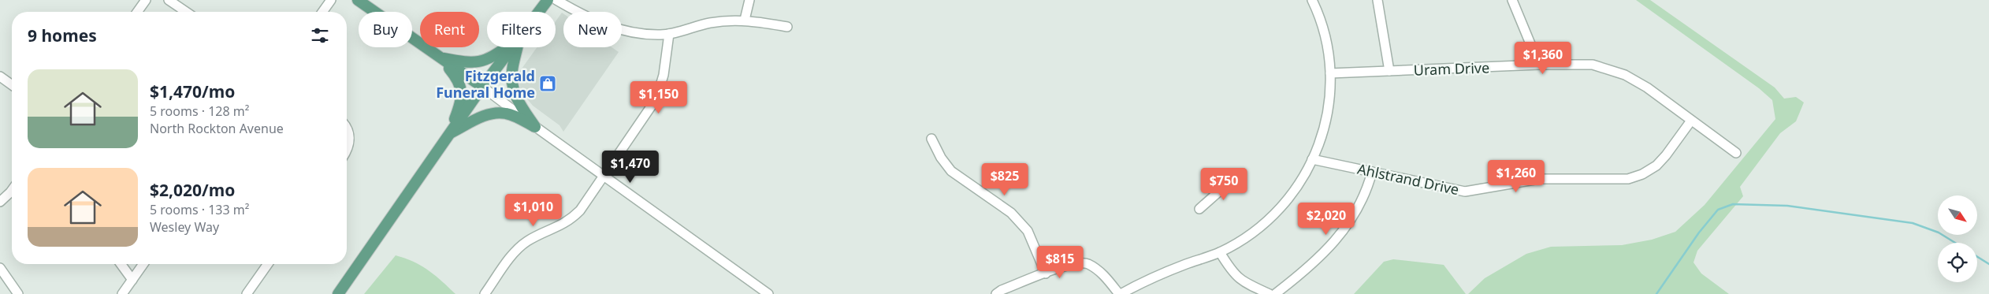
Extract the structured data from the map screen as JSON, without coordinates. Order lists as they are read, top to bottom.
{
  "streets": {
    "street": ["Uram Drive", "Ahlstrand Drive"]
  },
  "crossings": [
    ["Uram Drive", "Ahlstrand Drive"]
  ],
  "places": {
    "shop": ["Fitzgerald Funeral Home"]
  },
  "north": "bottom right",
  "page": {
    "chip": [
      "Buy",
      "Rent",
      "Filters",
      "New"
    ],
    "heading": "9 homes",
    "price": [
      "$1,360",
      "$1,150",
      "$1,470",
      "$1,260",
      "$825",
      "$750",
      "$1,010",
      "$2,020",
      "$815"
    ],
    "list": [
      {
        "name": "$1,470/mo",
        "note": "5 rooms · 128 m² · North Rockton Avenue"
      },
      {
        "name": "$2,020/mo",
        "note": "5 rooms · 133 m² · Wesley Way"
      }
    ]
  }
}
